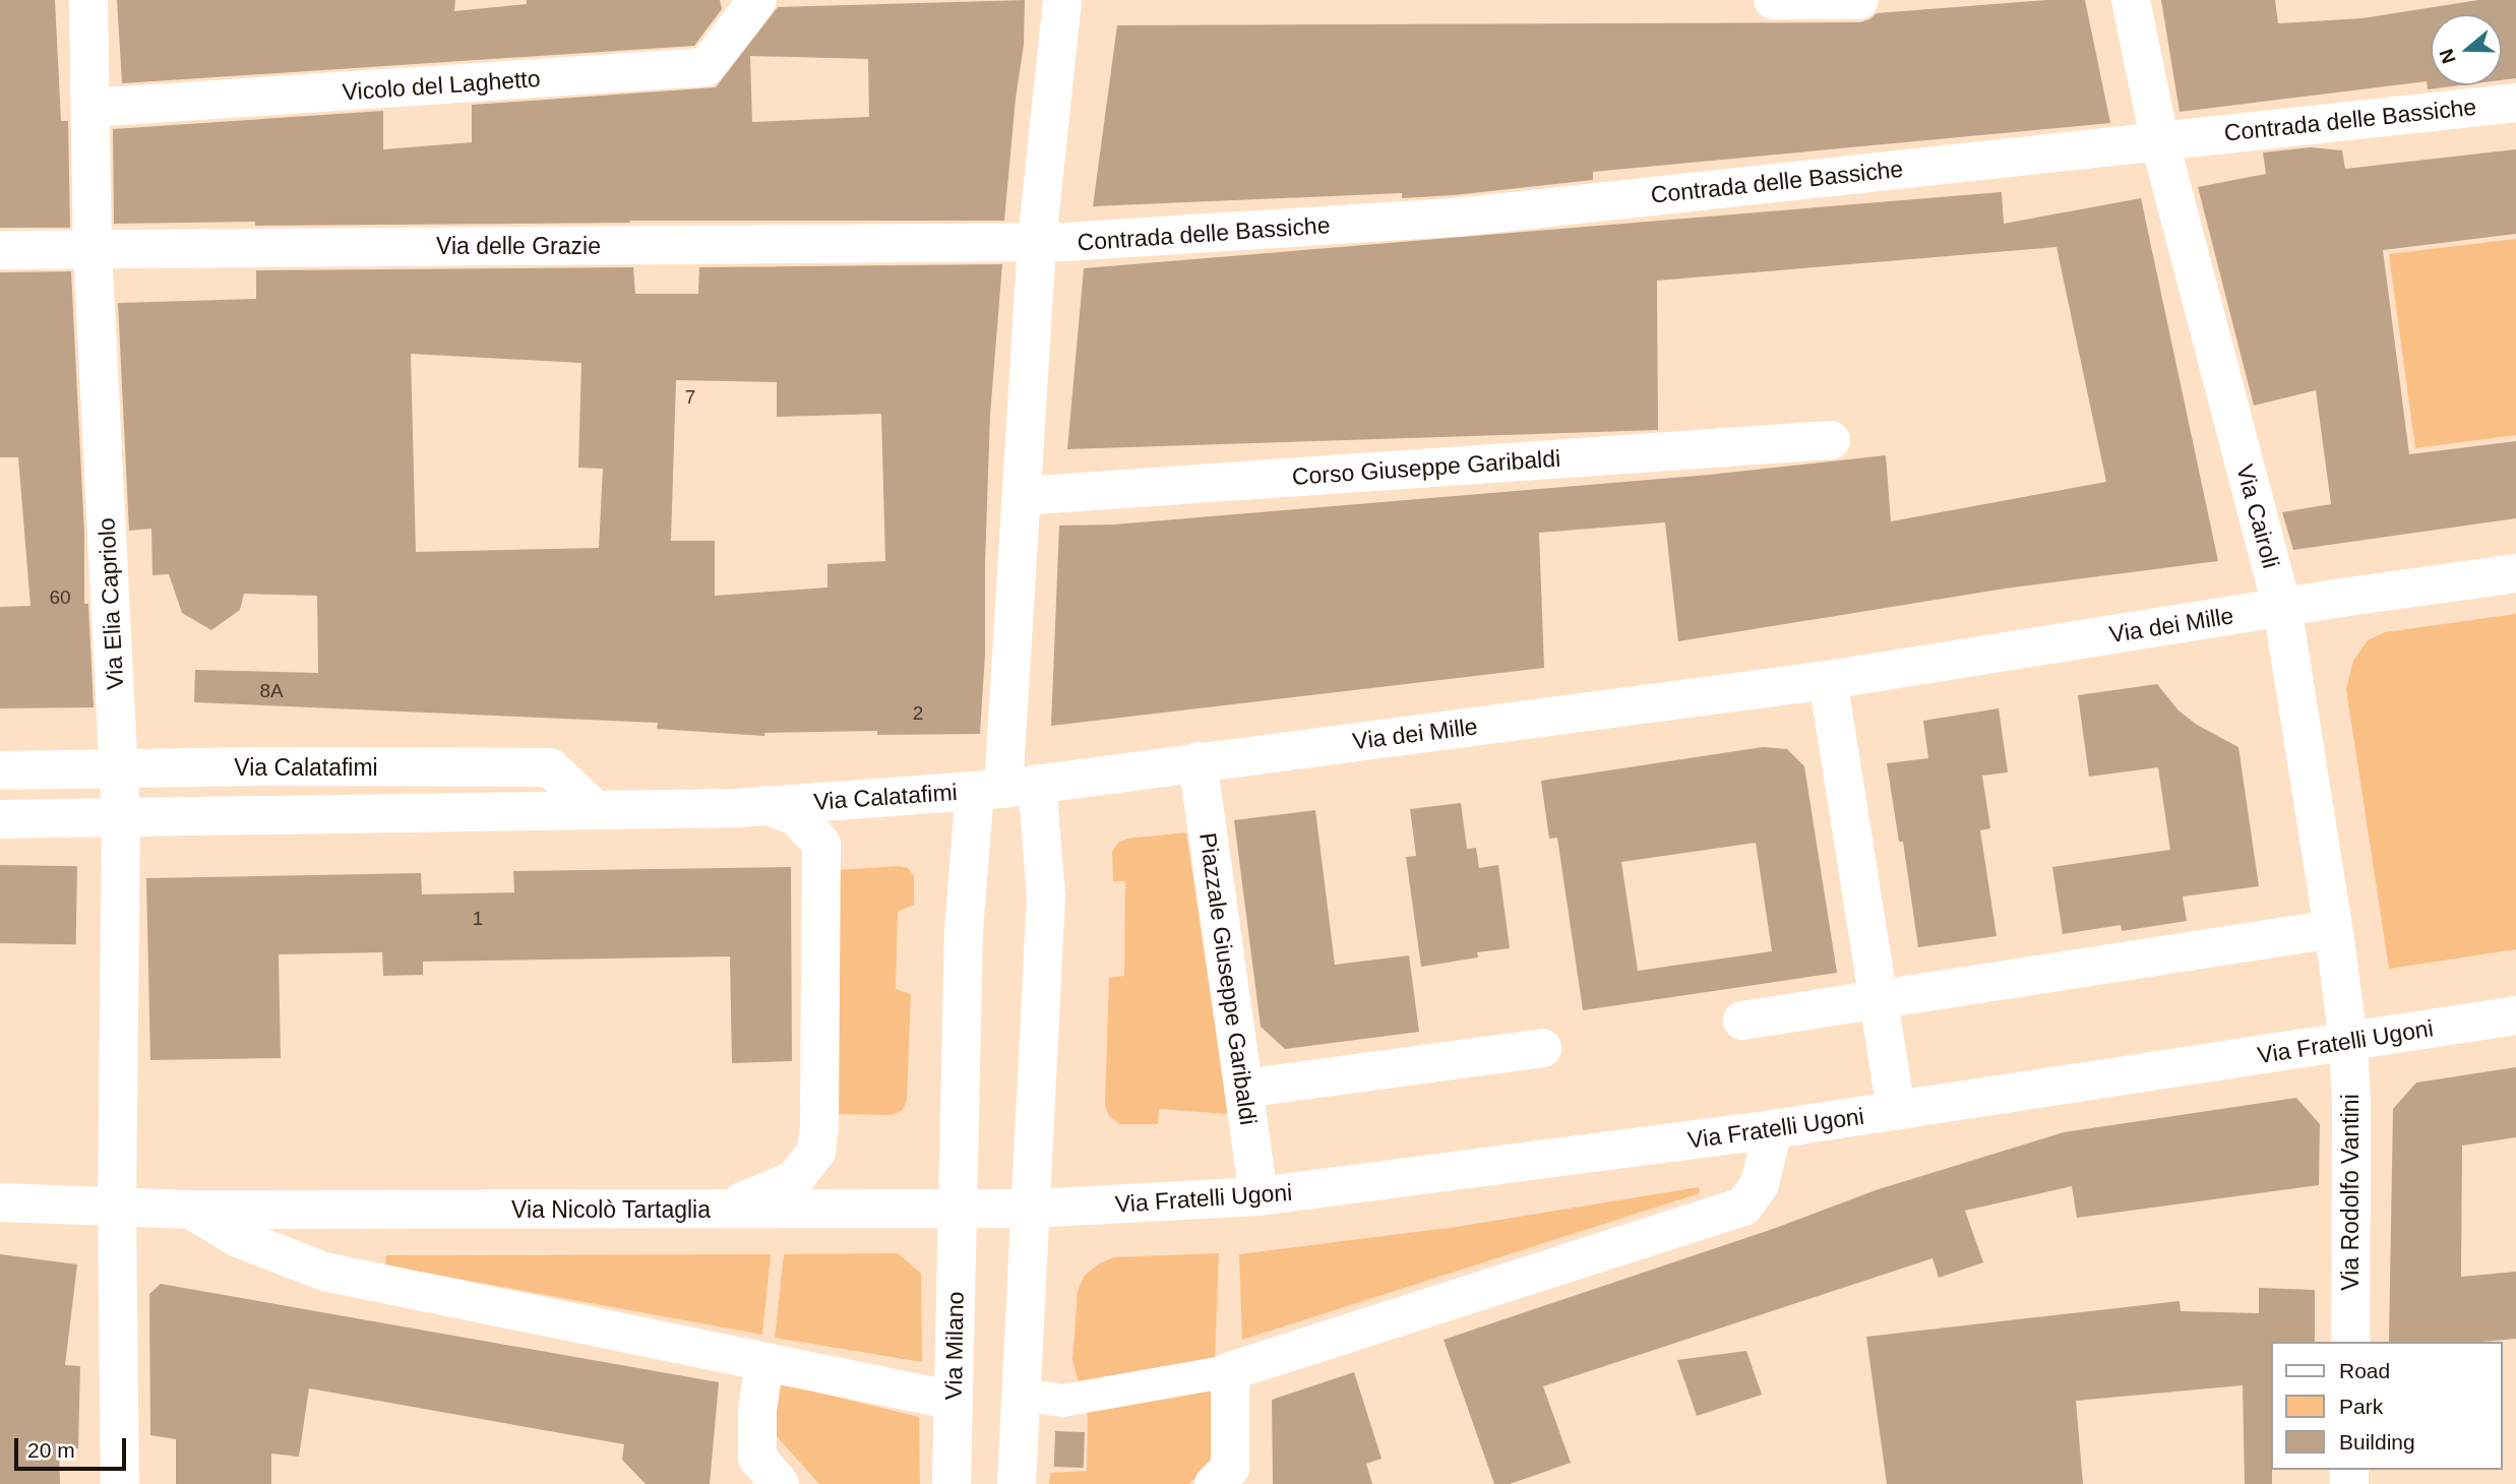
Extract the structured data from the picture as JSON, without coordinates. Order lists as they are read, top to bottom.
{
  "streets": {
    "street": [
      "Vicolo del Laghetto",
      "Contrada delle Bassiche",
      "Via delle Grazie",
      "Corso Giuseppe Garibaldi",
      "Via Cairoli",
      "Via Elia Capriolo",
      "Via dei Mille",
      "Via Calatafimi",
      "Piazzale Giuseppe Garibaldi",
      "Via Fratelli Ugoni",
      "Via Rodolfo Vantini",
      "Via Nicolò Tartaglia",
      "Via Milano"
    ]
  },
  "crossings": [
    ["Vicolo del Laghetto", "Via Elia Capriolo"],
    ["Contrada delle Bassiche", "Via delle Grazie"],
    ["Contrada delle Bassiche", "Via Cairoli"],
    ["Via delle Grazie", "Via Elia Capriolo"],
    ["Via Cairoli", "Via dei Mille"],
    ["Via Cairoli", "Via Fratelli Ugoni"],
    ["Via Cairoli", "Via Rodolfo Vantini"],
    ["Via Elia Capriolo", "Via Calatafimi"],
    ["Via Elia Capriolo", "Via Nicolò Tartaglia"],
    ["Via dei Mille", "Via Calatafimi"],
    ["Via dei Mille", "Piazzale Giuseppe Garibaldi"],
    ["Piazzale Giuseppe Garibaldi", "Via Fratelli Ugoni"],
    ["Via Fratelli Ugoni", "Via Rodolfo Vantini"],
    ["Via Fratelli Ugoni", "Via Nicolò Tartaglia"],
    ["Via Nicolò Tartaglia", "Via Milano"]
  ],
  "house_numbers": [
    "7",
    "60",
    "8A",
    "2",
    "1"
  ],
  "legend": ["Road", "Park", "Building"],
  "scale_bar": "20 m",
  "north": "left"
}
